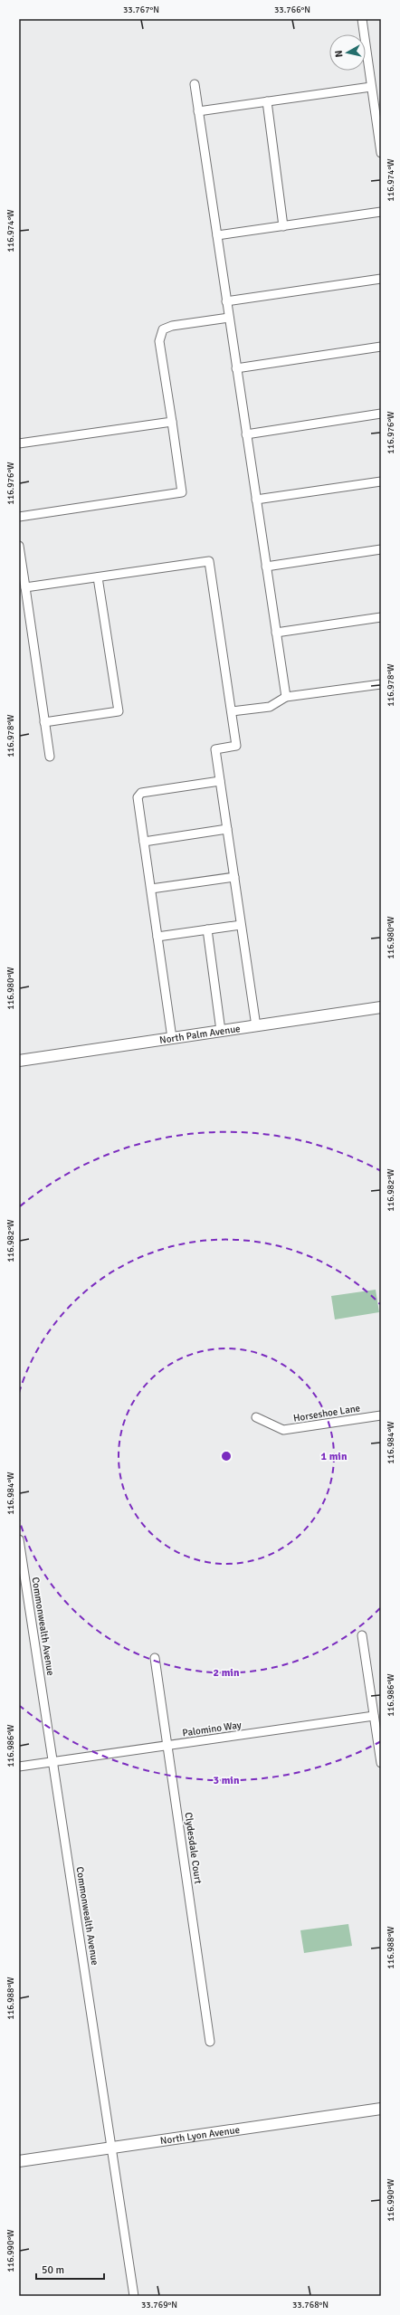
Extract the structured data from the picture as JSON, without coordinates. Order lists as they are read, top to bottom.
{
  "streets": {
    "street": [
      "North Palm Avenue",
      "Horseshoe Lane",
      "Commonwealth Avenue",
      "Palomino Way",
      "Clydesdale Court",
      "North Lyon Avenue"
    ]
  },
  "crossings": [
    ["Commonwealth Avenue", "Palomino Way"],
    ["Commonwealth Avenue", "North Lyon Avenue"],
    ["Palomino Way", "Clydesdale Court"]
  ],
  "scale_bar": "50 m",
  "north": "left",
  "coordinates": [
    "33.767°N",
    "33.766°N",
    "116.974°W",
    "116.976°W",
    "116.978°W",
    "116.980°W",
    "116.982°W",
    "116.984°W",
    "116.986°W",
    "116.988°W",
    "116.990°W",
    "33.769°N",
    "33.768°N"
  ],
  "rings": ["1 min", "2 min", "3 min"]
}
